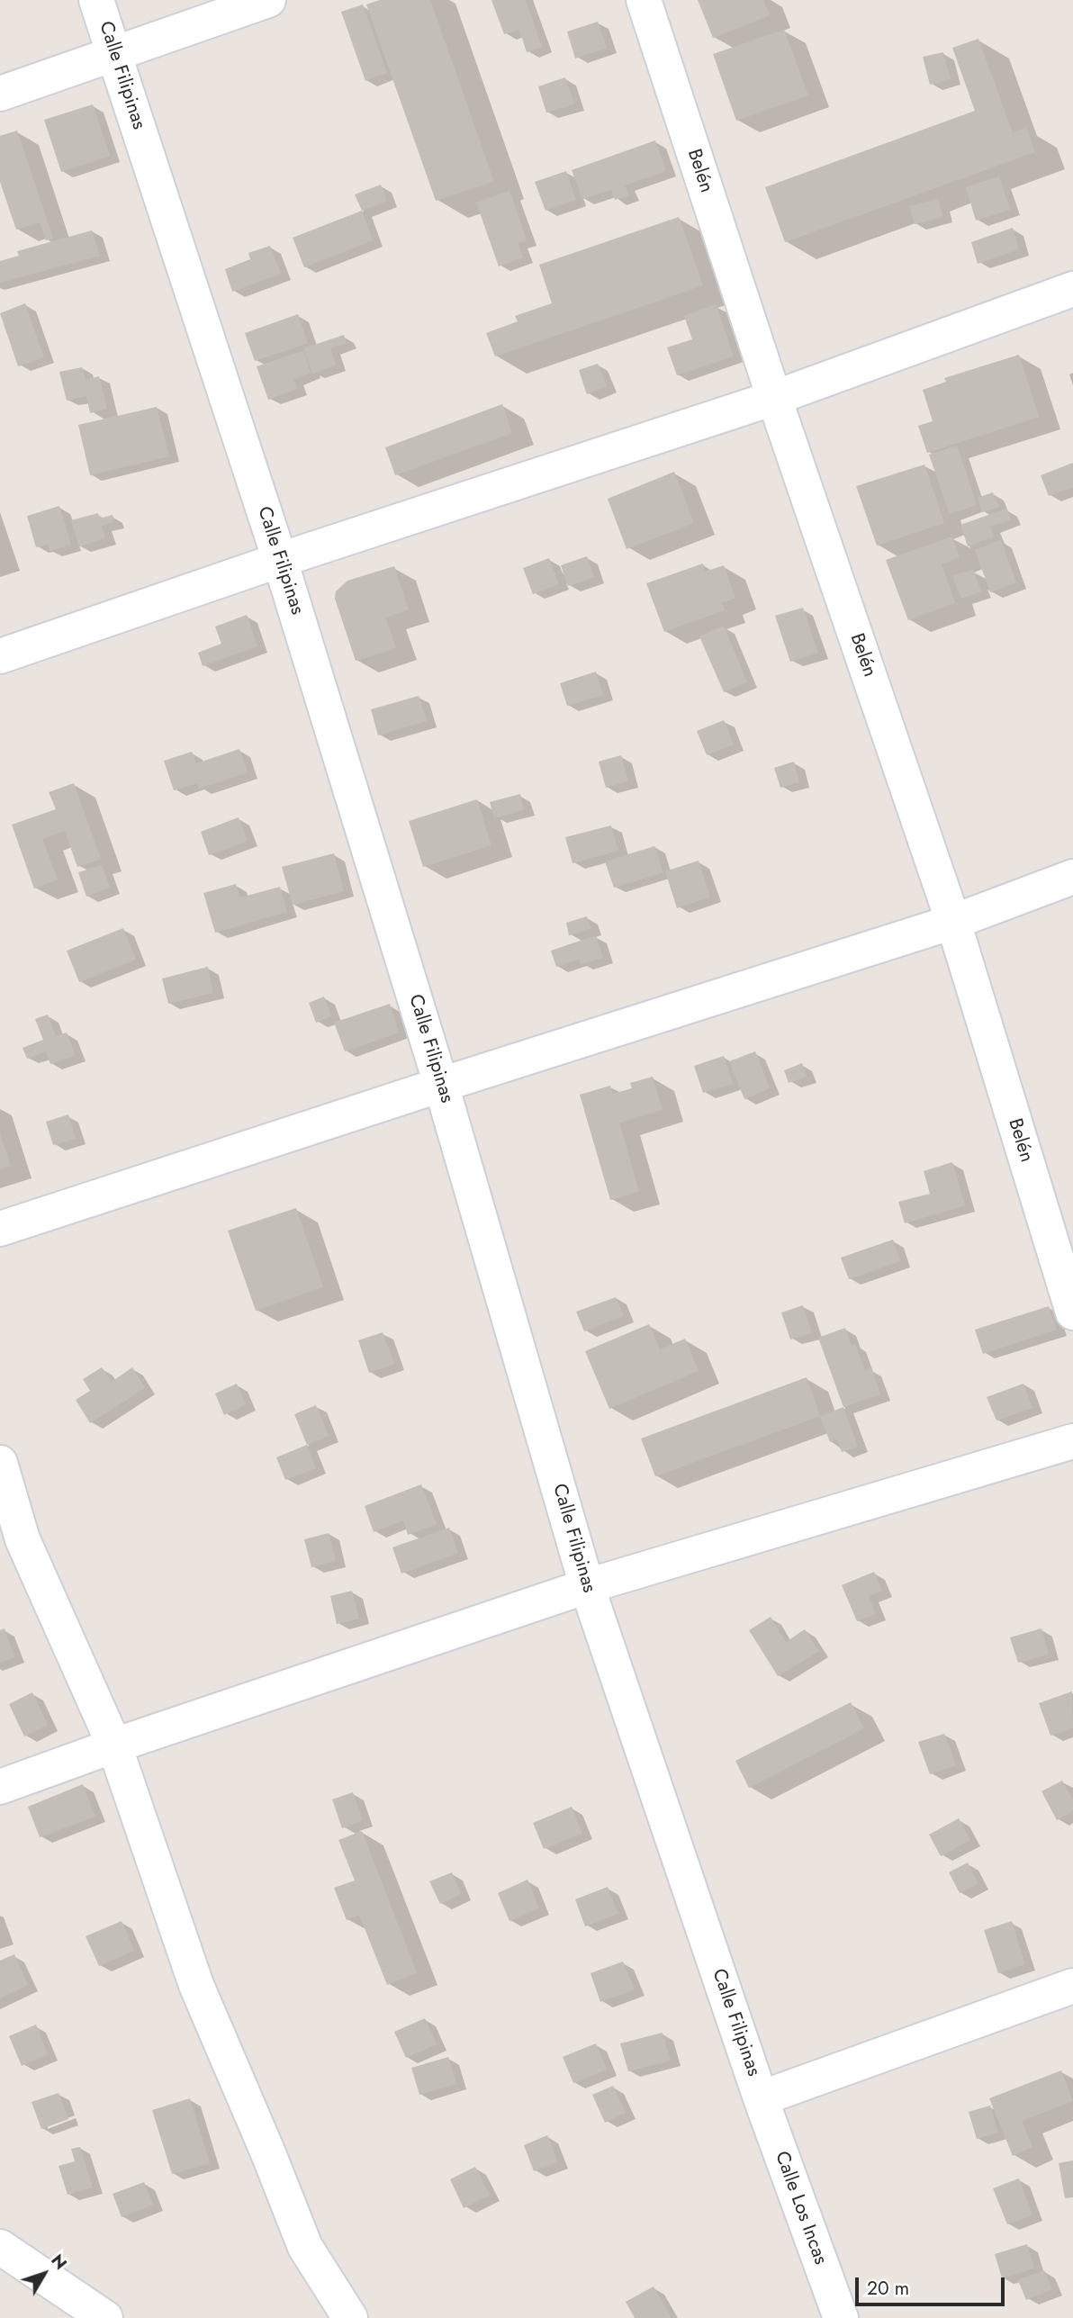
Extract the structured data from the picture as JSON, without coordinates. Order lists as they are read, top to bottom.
{
  "streets": {
    "street": ["Calle Filipinas", "Belén", "Calle Los Incas"]
  },
  "crossings": [
    ["Calle Filipinas", "Calle Los Incas"]
  ],
  "scale_bar": "20 m",
  "north": "top right"
}
